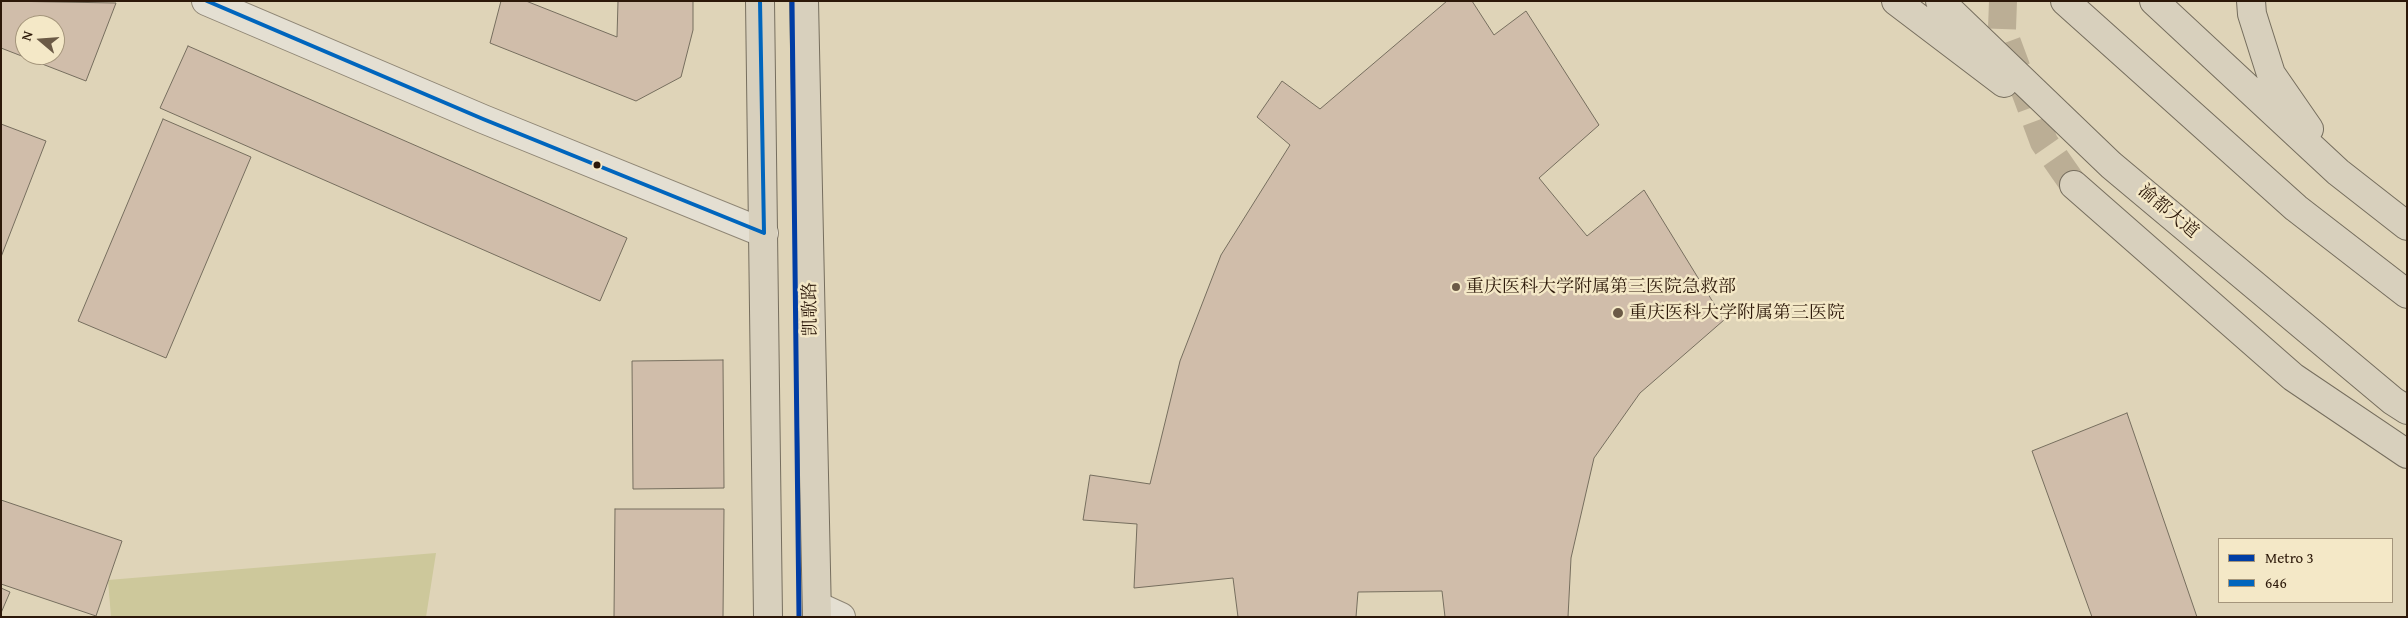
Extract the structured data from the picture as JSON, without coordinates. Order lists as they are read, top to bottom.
{
  "streets": {
    "main road": ["渝都大道", "凯歌路"]
  },
  "places": ["重庆医科大学附属第三医院急救部", "重庆医科大学附属第三医院"],
  "lines": ["metro line 3", "transit line 646"],
  "legend": ["Metro 3", "646"],
  "north": "left"
}
